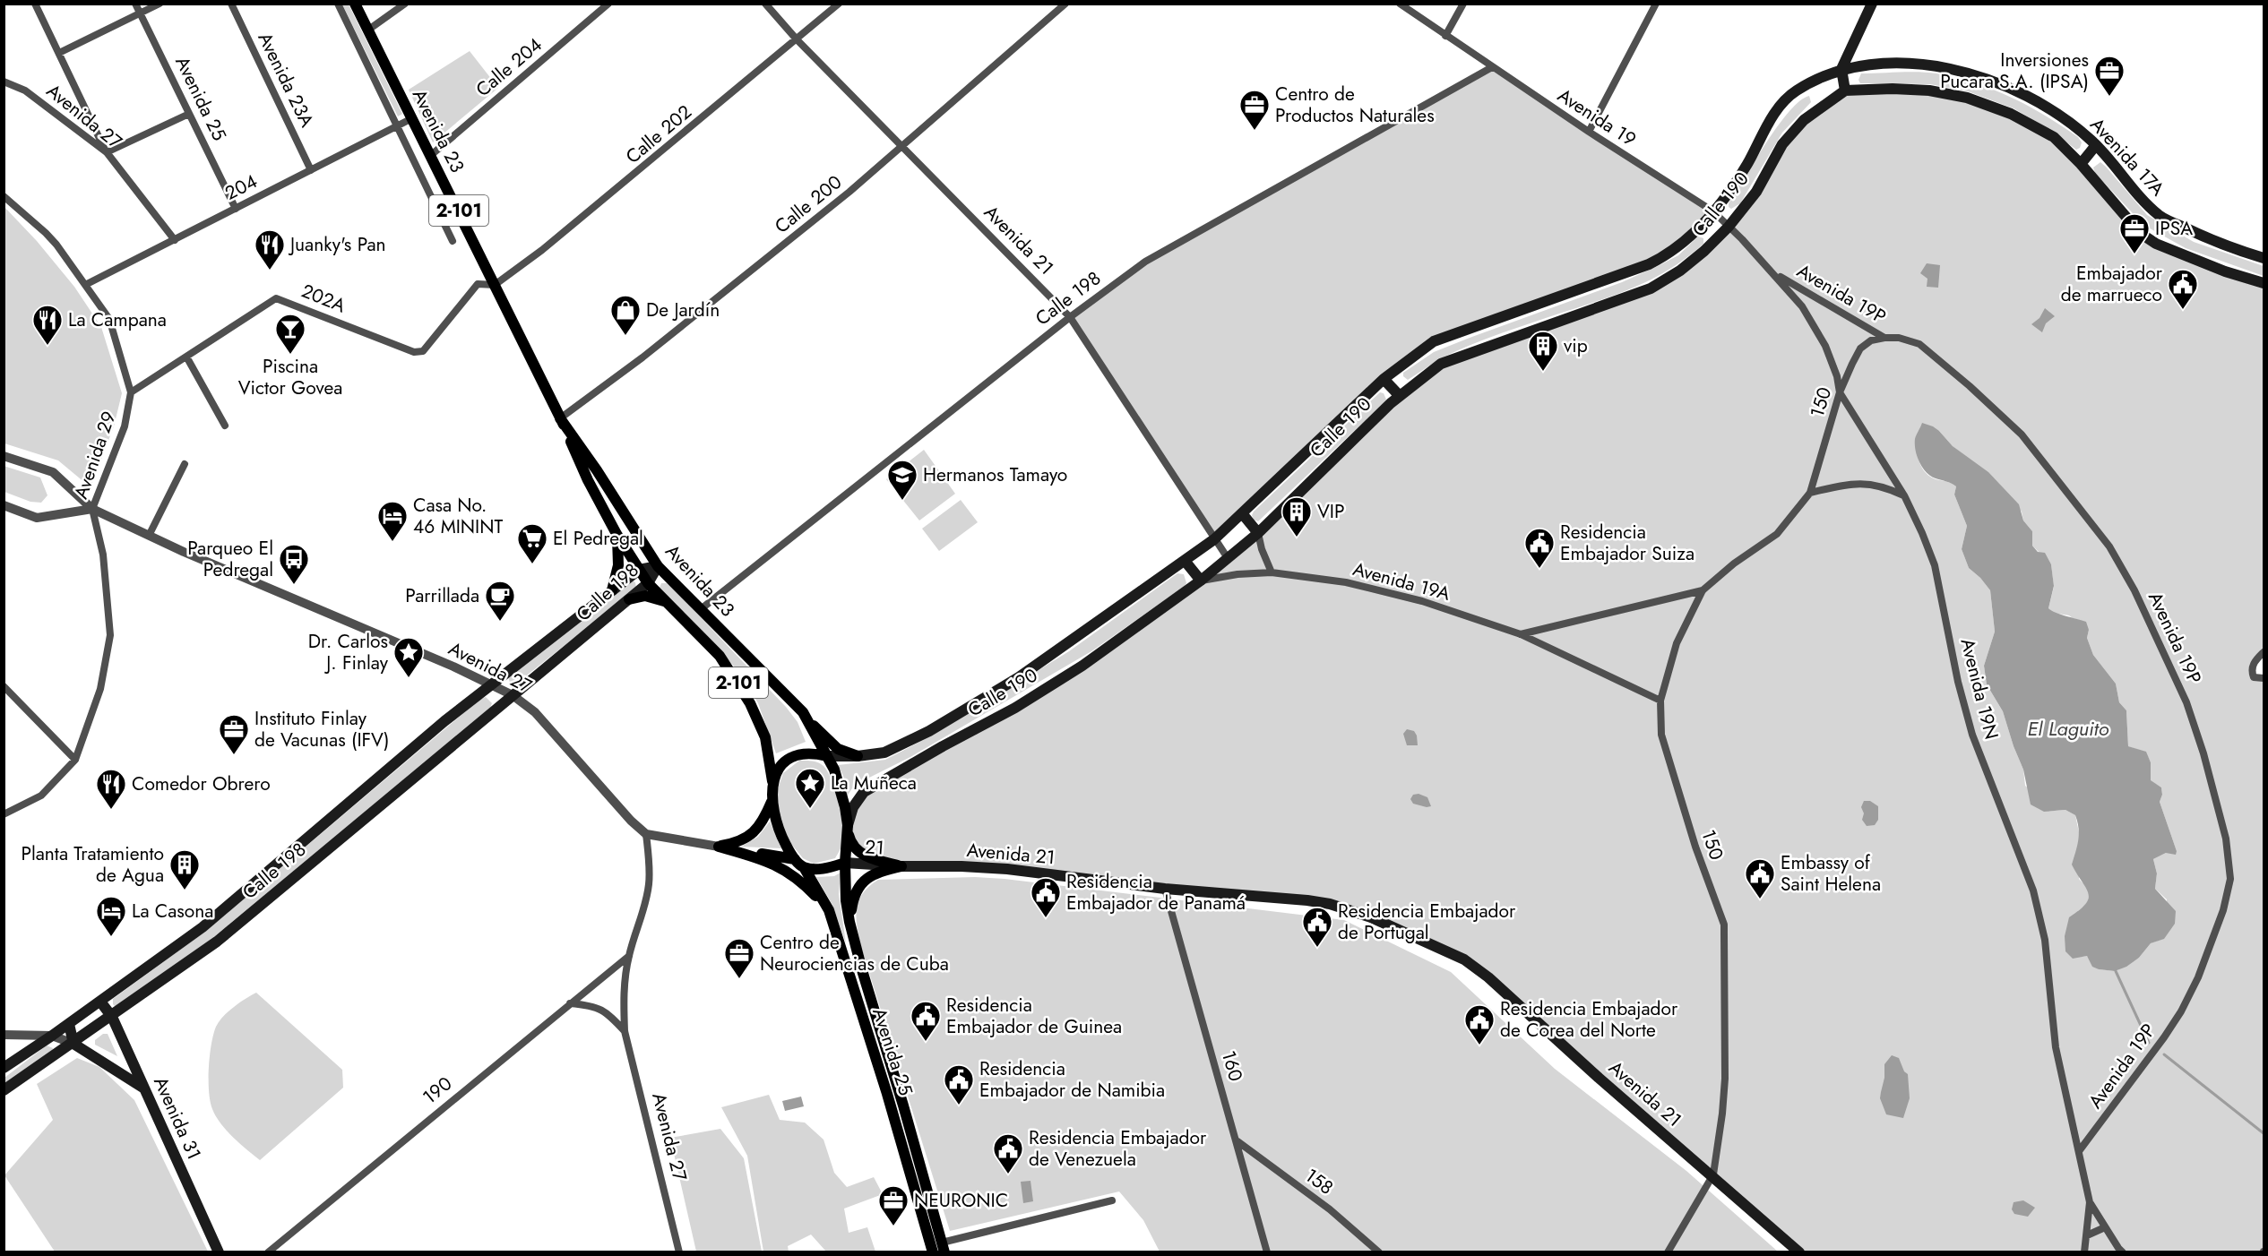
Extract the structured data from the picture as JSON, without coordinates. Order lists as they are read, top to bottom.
{
  "streets": {
    "main road": [
      "Avenida 25",
      "Avenida 23",
      "Avenida 17A",
      "Calle 190",
      "2-101",
      "Avenida 21",
      "Calle 198",
      "21",
      "Avenida 31"
    ],
    "street": [
      "Calle 204",
      "Avenida 23A",
      "Avenida 27",
      "Avenida 19",
      "Calle 202",
      "204",
      "Calle 200",
      "Avenida 19P",
      "202A",
      "150",
      "Avenida 29",
      "Avenida 19A",
      "Avenida 19N",
      "160",
      "190",
      "158"
    ]
  },
  "crossings": [
    ["Calle 204", "Avenida 23"],
    ["Avenida 23A", "204"],
    ["Avenida 25", "Avenida 23"],
    ["Avenida 25", "204"],
    ["Avenida 25", "Calle 190"],
    ["Avenida 25", "21"],
    ["Avenida 27", "204"],
    ["Avenida 27", "Calle 198"],
    ["Avenida 27", "Avenida 29"],
    ["Avenida 27", "190"],
    ["Avenida 19", "Calle 190"],
    ["Avenida 19", "Avenida 19P"],
    ["Avenida 19", "Calle 198"],
    ["Avenida 19", "Avenida 19N"],
    ["Avenida 23", "Calle 202"],
    ["Avenida 23", "204"],
    ["Avenida 23", "Calle 200"],
    ["Avenida 23", "Calle 190"],
    ["Avenida 23", "202A"],
    ["Avenida 23", "Calle 198"],
    ["Avenida 23", "21"],
    ["Calle 202", "Avenida 21"],
    ["Calle 202", "202A"],
    ["Avenida 17A", "Calle 190"],
    ["204", "Avenida 29"],
    ["Calle 200", "Avenida 21"],
    ["Calle 190", "Avenida 21"],
    ["Calle 190", "Avenida 19A"],
    ["Calle 190", "21"],
    ["Avenida 21", "Calle 198"],
    ["Avenida 21", "150"],
    ["Avenida 21", "21"],
    ["Avenida 21", "160"],
    ["Avenida 19P", "150"],
    ["Avenida 19P", "Avenida 19N"],
    ["202A", "Avenida 29"],
    ["Calle 198", "Avenida 31"],
    ["150", "Avenida 19A"],
    ["150", "Avenida 19N"],
    ["160", "158"]
  ],
  "water": ["El Laguito"],
  "places": {
    "office": [
      "Inversiones Pucara S.A. (IPSA)",
      "Centro de Productos Naturales",
      "IPSA",
      "Instituto Finlay de Vacunas (IFV)",
      "Centro de Neurociencias de Cuba",
      "NEURONIC"
    ],
    "restaurant": ["Juanky's Pan", "La Campana", "Comedor Obrero"],
    "public building": [
      "Embajador de marrueco",
      "Residencia Embajador Suiza",
      "Embassy of Saint Helena",
      "Residencia Embajador de Panamá",
      "Residencia Embajador de Portugal",
      "Residencia Embajador de Guinea",
      "Residencia Embajador de Corea del Norte",
      "Residencia Embajador de Namibia",
      "Residencia Embajador de Venezuela"
    ],
    "shop": ["De Jardín"],
    "bar": ["Piscina Victor Govea"],
    "building": ["vip", "VIP", "Planta Tratamiento de Agua"],
    "school or university": ["Hermanos Tamayo"],
    "hotel": ["Casa No. 46 MININT", "La Casona"],
    "supermarket": ["El Pedregal"],
    "bus stop": ["Parqueo El Pedregal"],
    "cafe": ["Parrillada"],
    "place": ["Dr. Carlos J. Finlay", "La Muñeca"]
  }
}
